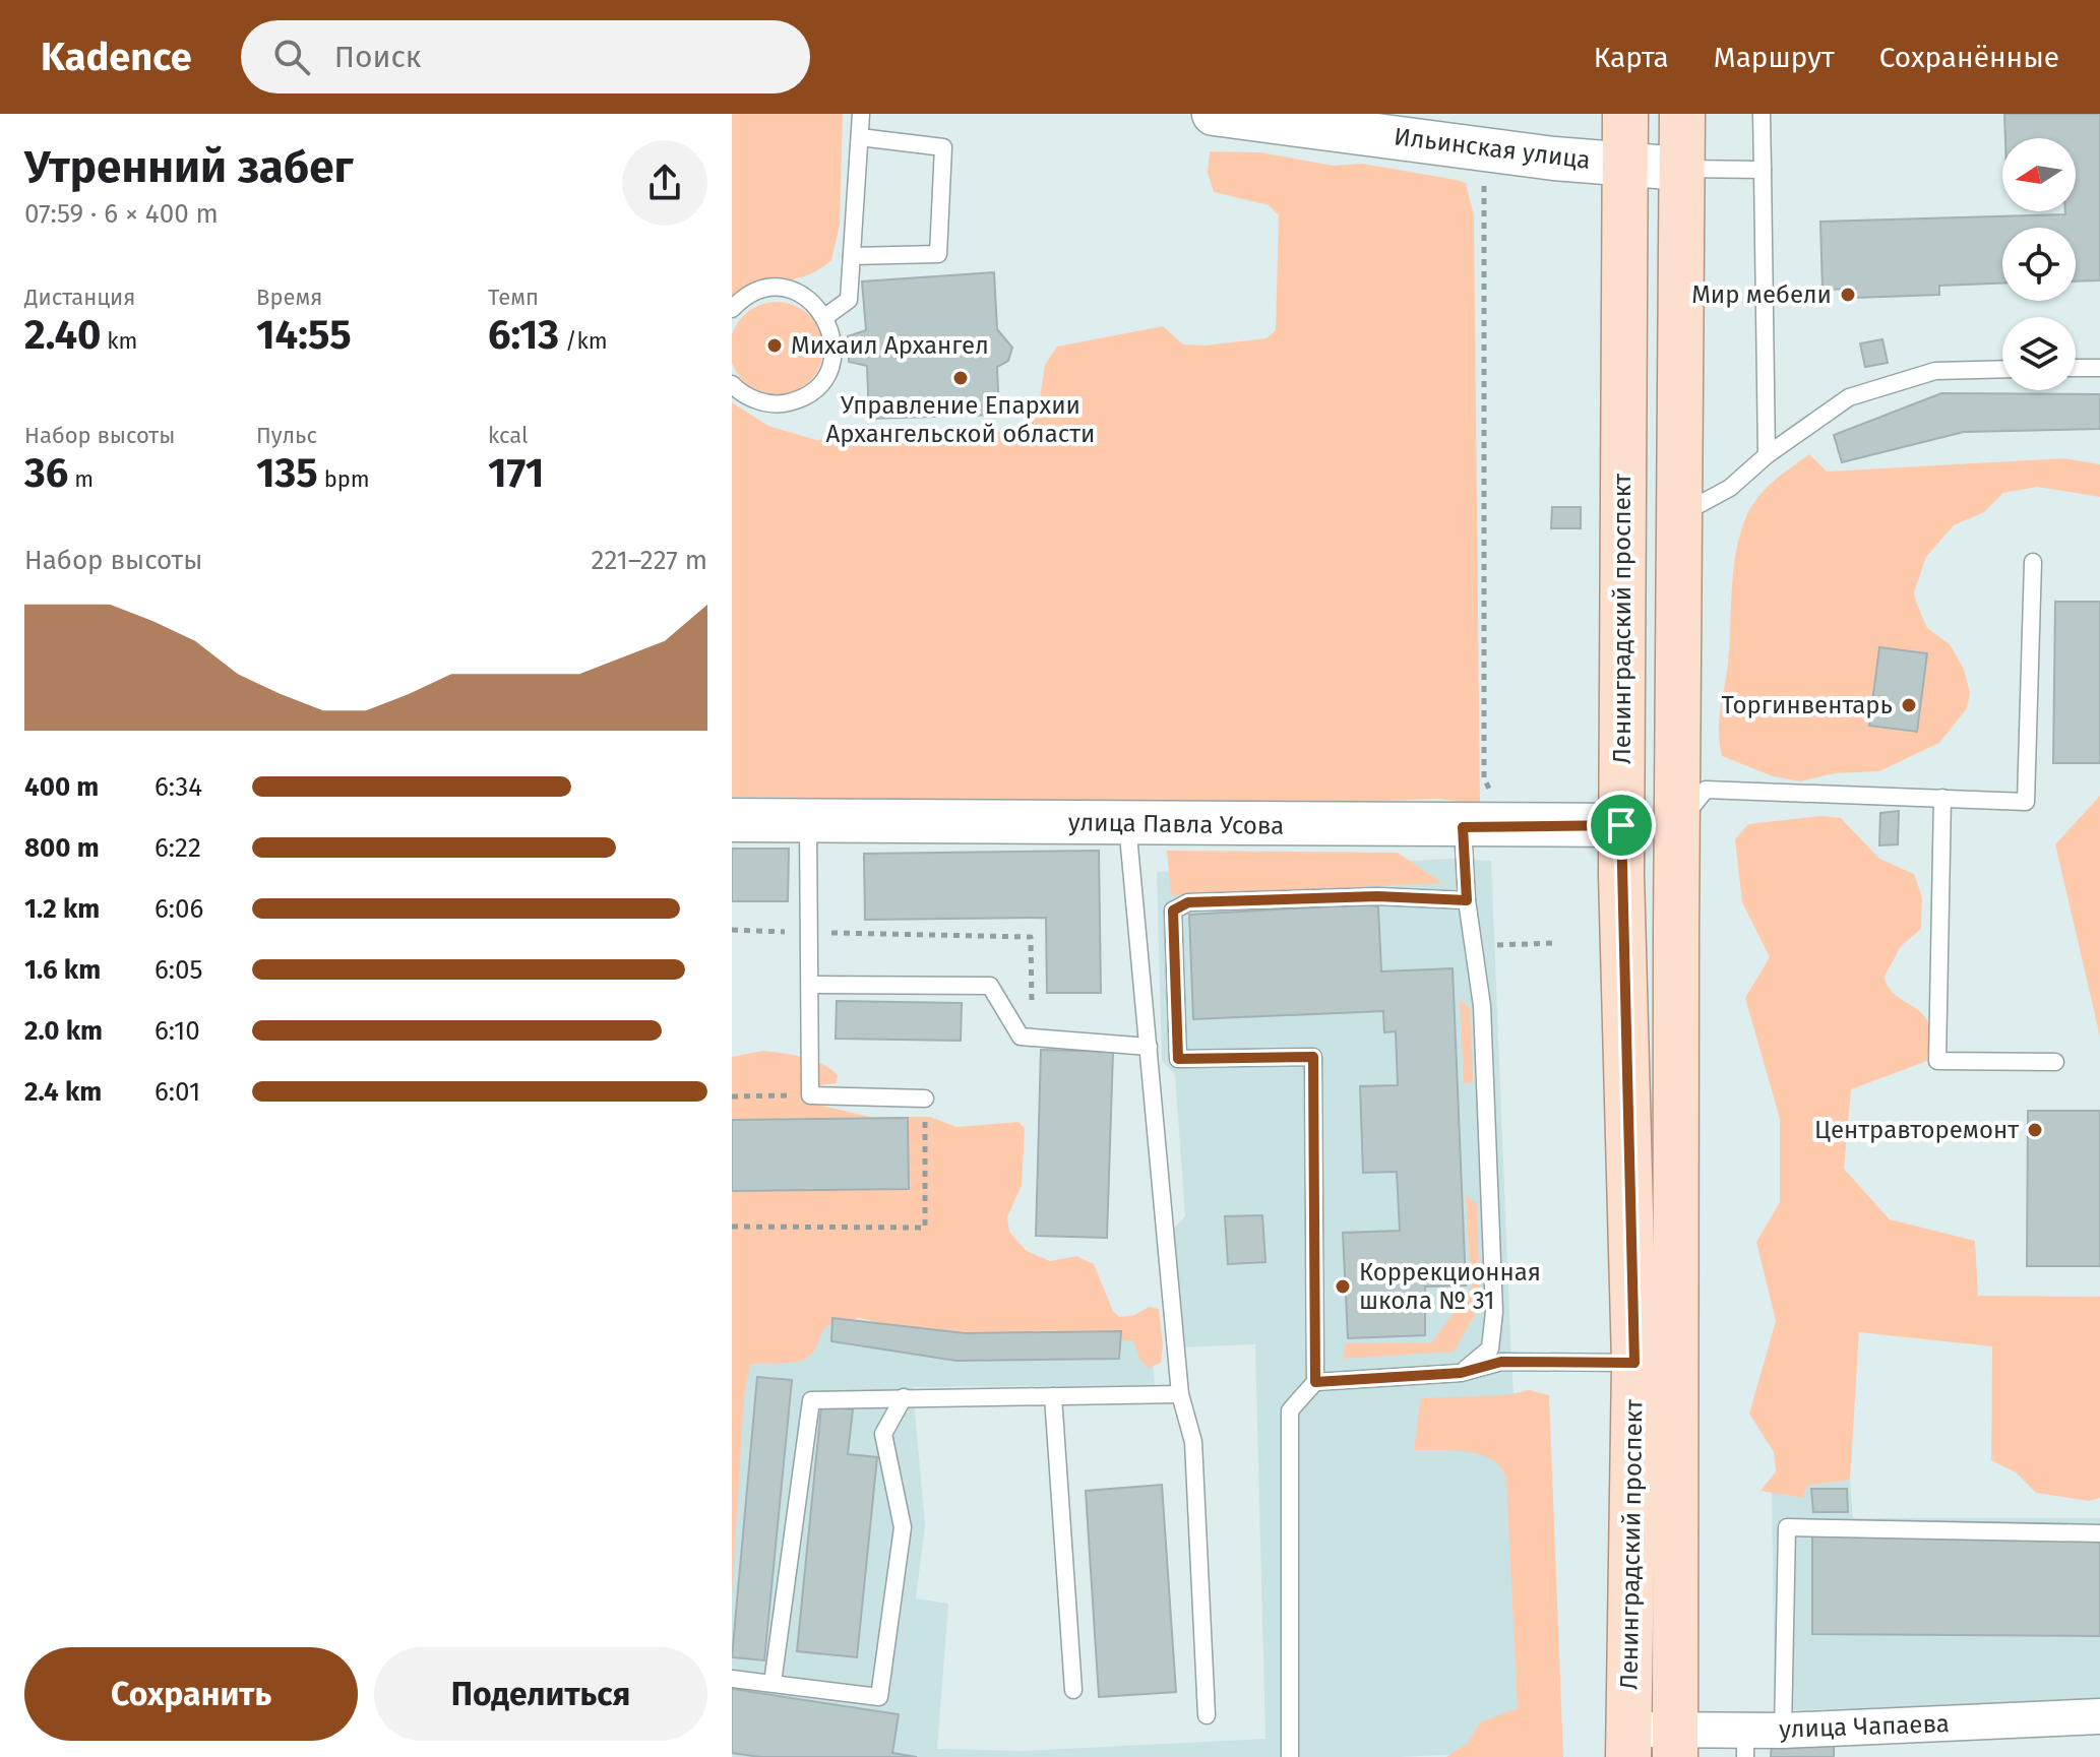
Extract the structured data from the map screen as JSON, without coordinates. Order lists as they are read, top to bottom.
{
  "streets": {
    "main road": ["Ленинградский проспект"],
    "street": ["Ильинская улица", "улица Павла Усова", "улица Чапаева"]
  },
  "crossings": [
    ["Ильинская улица", "Ленинградский проспект"],
    ["Ленинградский проспект", "улица Павла Усова"],
    ["Ленинградский проспект", "улица Чапаева"]
  ],
  "places": [
    "Мир мебели",
    "Михаил Архангел",
    "Управление Епархии Архангельской области",
    "Торгинвентарь",
    "Центравторемонт",
    "Коррекционная школа № 31"
  ],
  "north": "left",
  "page": {
    "header": "Kadence",
    "search": "Поиск",
    "nav": ["Карта", "Маршрут", "Сохранённые"],
    "heading": ["Утренний забег", "07:59 · 6 × 400 m"],
    "stats": [
      ["Дистанция", "2.40 km"],
      ["Время", "14:55"],
      ["Темп", "6:13 /km"],
      ["Набор высоты", "36 m"],
      ["Пульс", "135 bpm"],
      ["kcal", "171"]
    ],
    "chart": ["Набор высоты", "221–227 m"],
    "list": [
      {
        "name": "400 m",
        "note": "6:34"
      },
      {
        "name": "800 m",
        "note": "6:22"
      },
      {
        "name": "1.2 km",
        "note": "6:06"
      },
      {
        "name": "1.6 km",
        "note": "6:05"
      },
      {
        "name": "2.0 km",
        "note": "6:10"
      },
      {
        "name": "2.4 km",
        "note": "6:01"
      }
    ],
    "buttons": ["Сохранить", "Поделиться"]
  }
}
